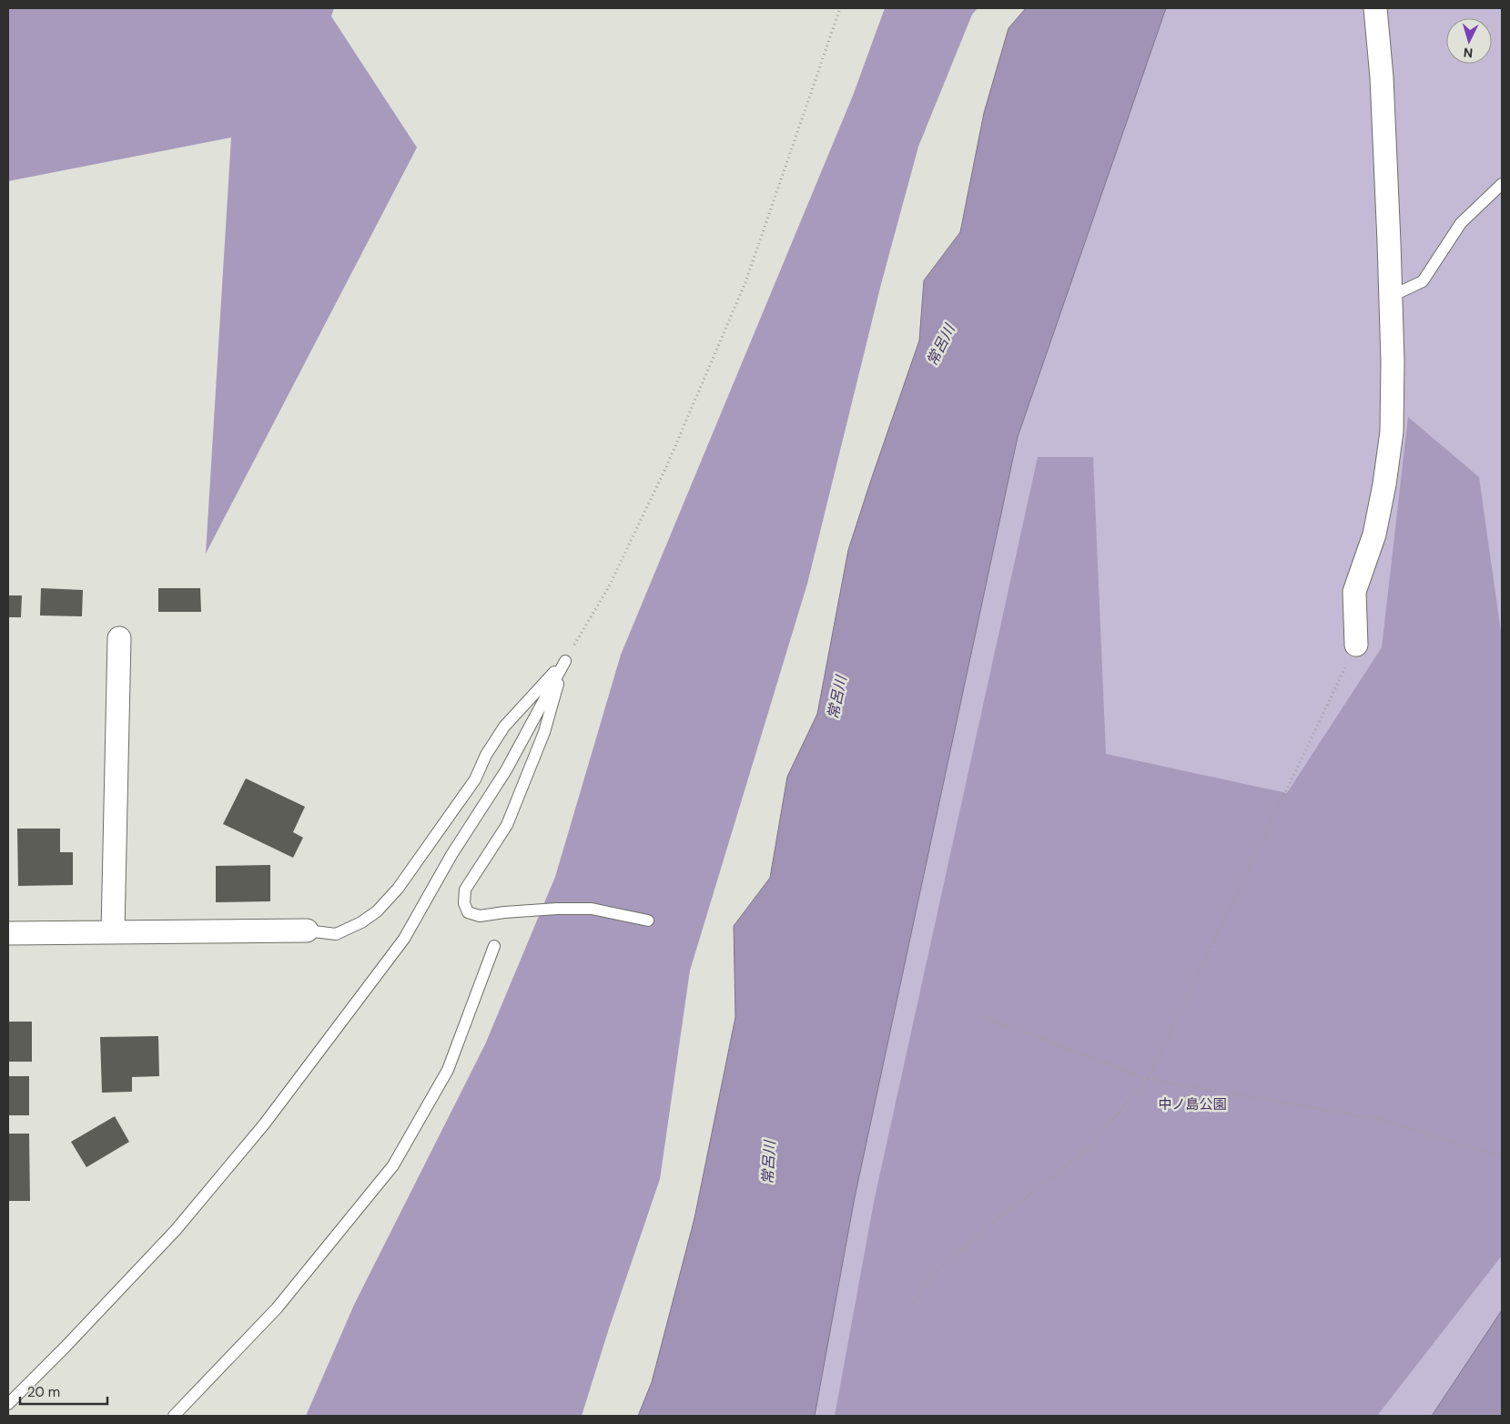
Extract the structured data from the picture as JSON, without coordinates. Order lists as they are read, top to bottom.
{
  "water": ["常呂川"],
  "parks": ["中ノ島公園"],
  "scale_bar": "20 m",
  "north": "bottom"
}
